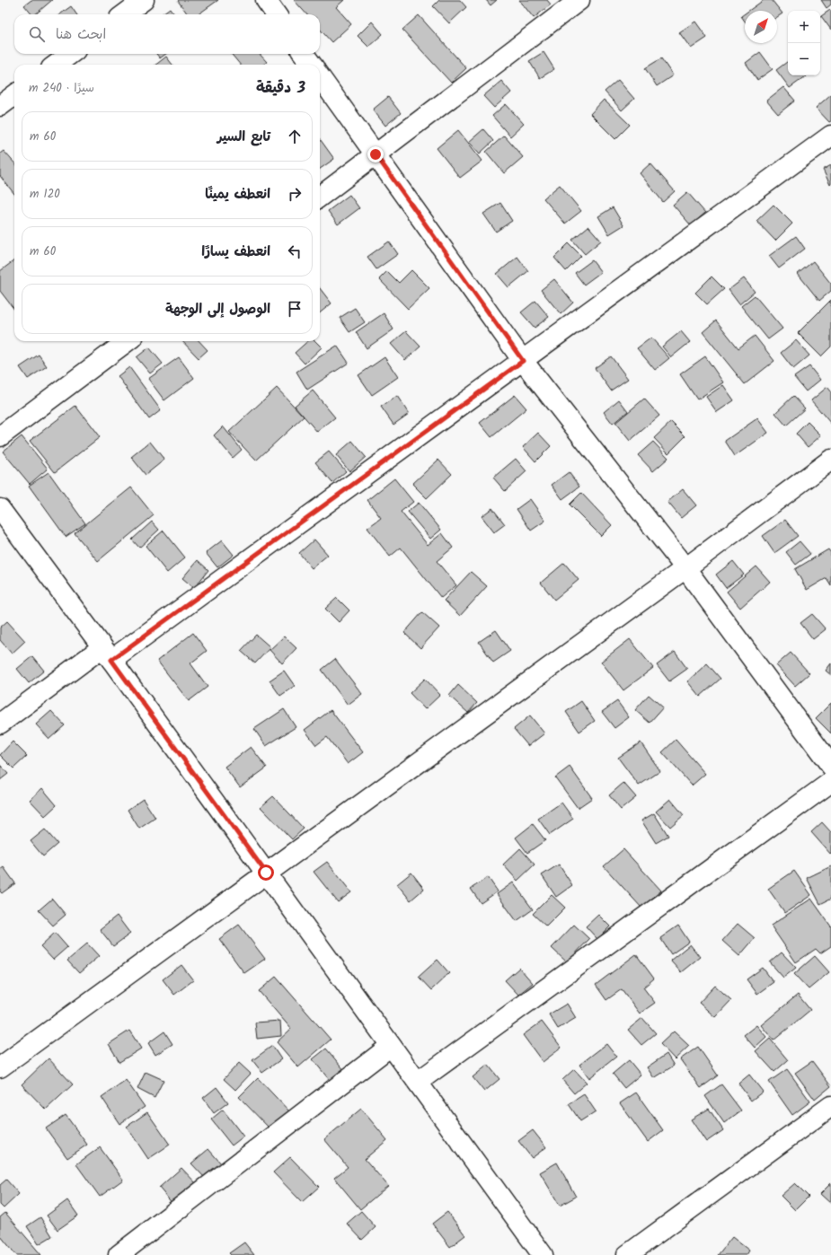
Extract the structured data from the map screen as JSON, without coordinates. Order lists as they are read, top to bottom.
{
  "north": "top right",
  "page": {
    "map_buttons": ["+", "−"],
    "search": "ابحث هنا",
    "heading": ["3 دقيقة", "سيرًا · 240 m"],
    "list": [
      ["تابع السير", "60 m"],
      ["انعطف يمينًا", "120 m"],
      ["انعطف يسارًا", "60 m"],
      "الوصول إلى الوجهة"
    ]
  }
}
